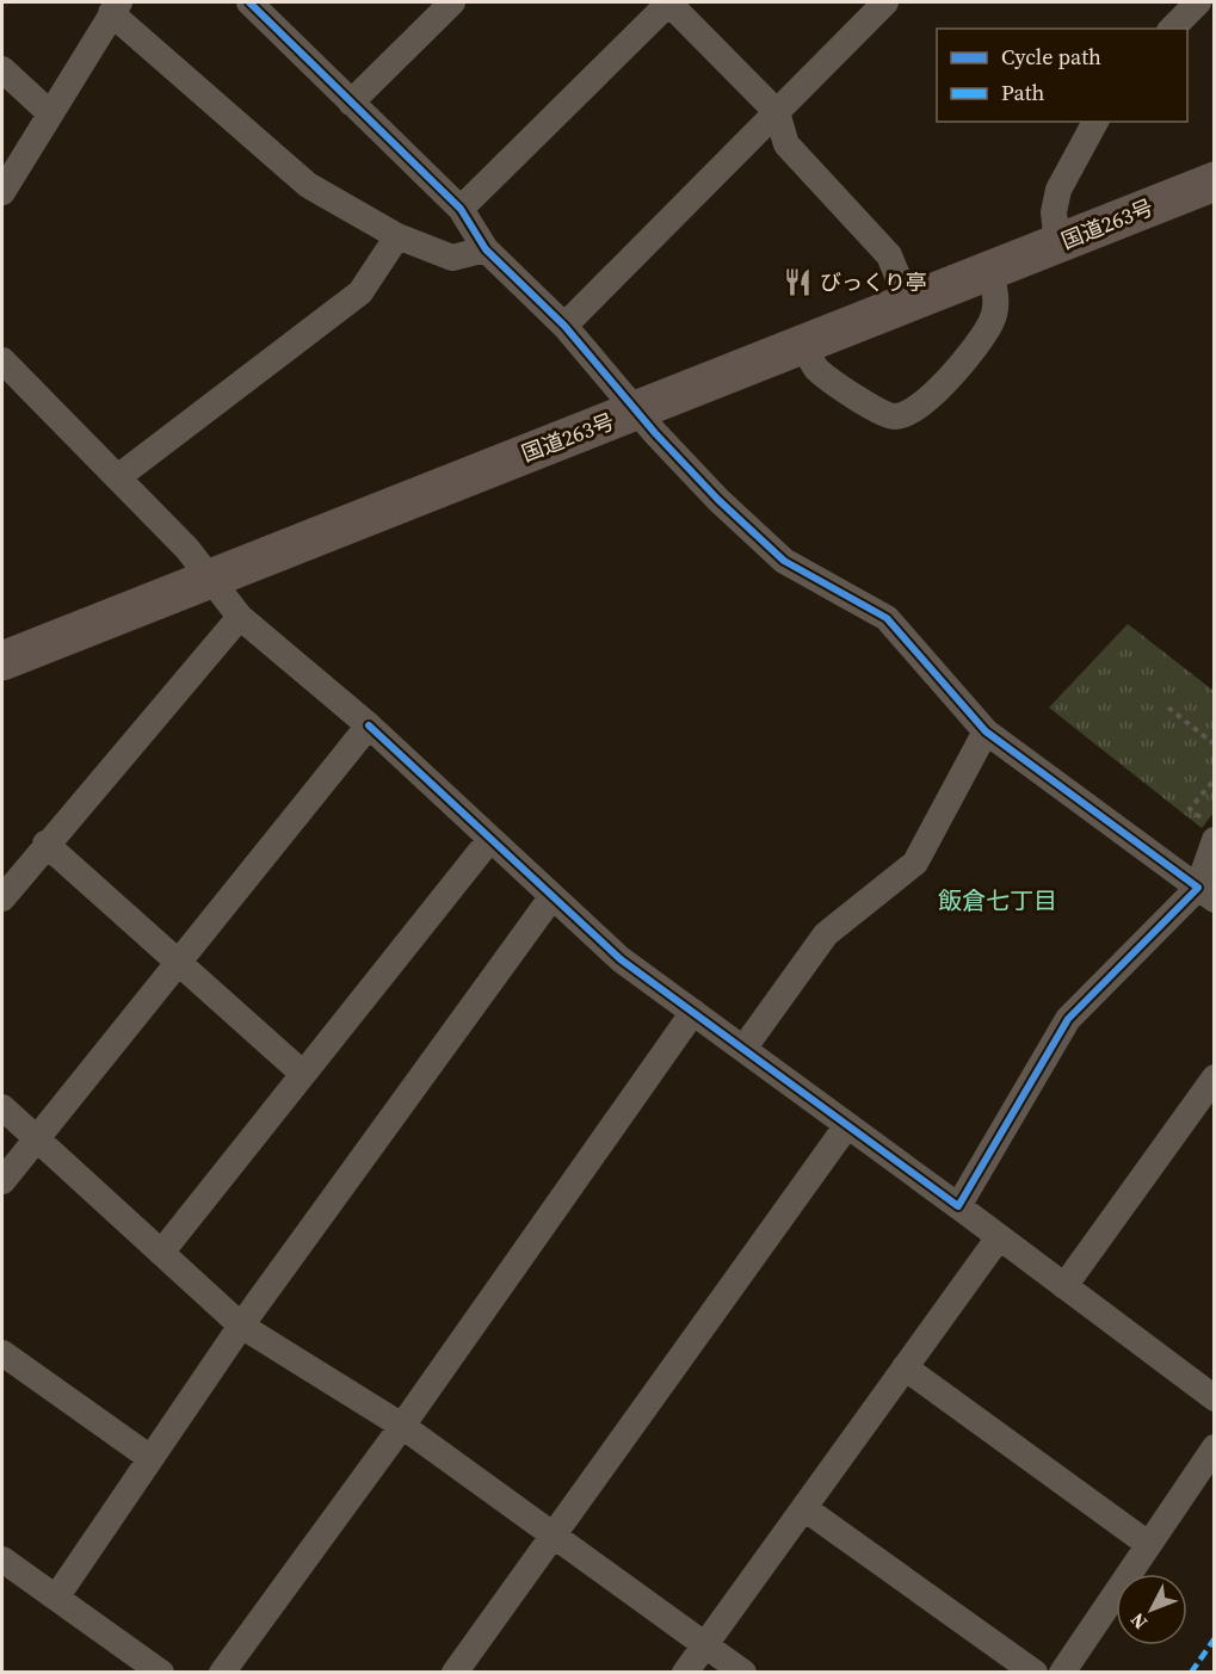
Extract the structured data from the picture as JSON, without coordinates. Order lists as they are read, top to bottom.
{
  "streets": {
    "highway": ["国道263号"]
  },
  "districts": ["飯倉七丁目"],
  "places": {
    "restaurant": ["びっくり亭"]
  },
  "legend": ["Cycle path", "Path"],
  "north": "bottom left"
}
